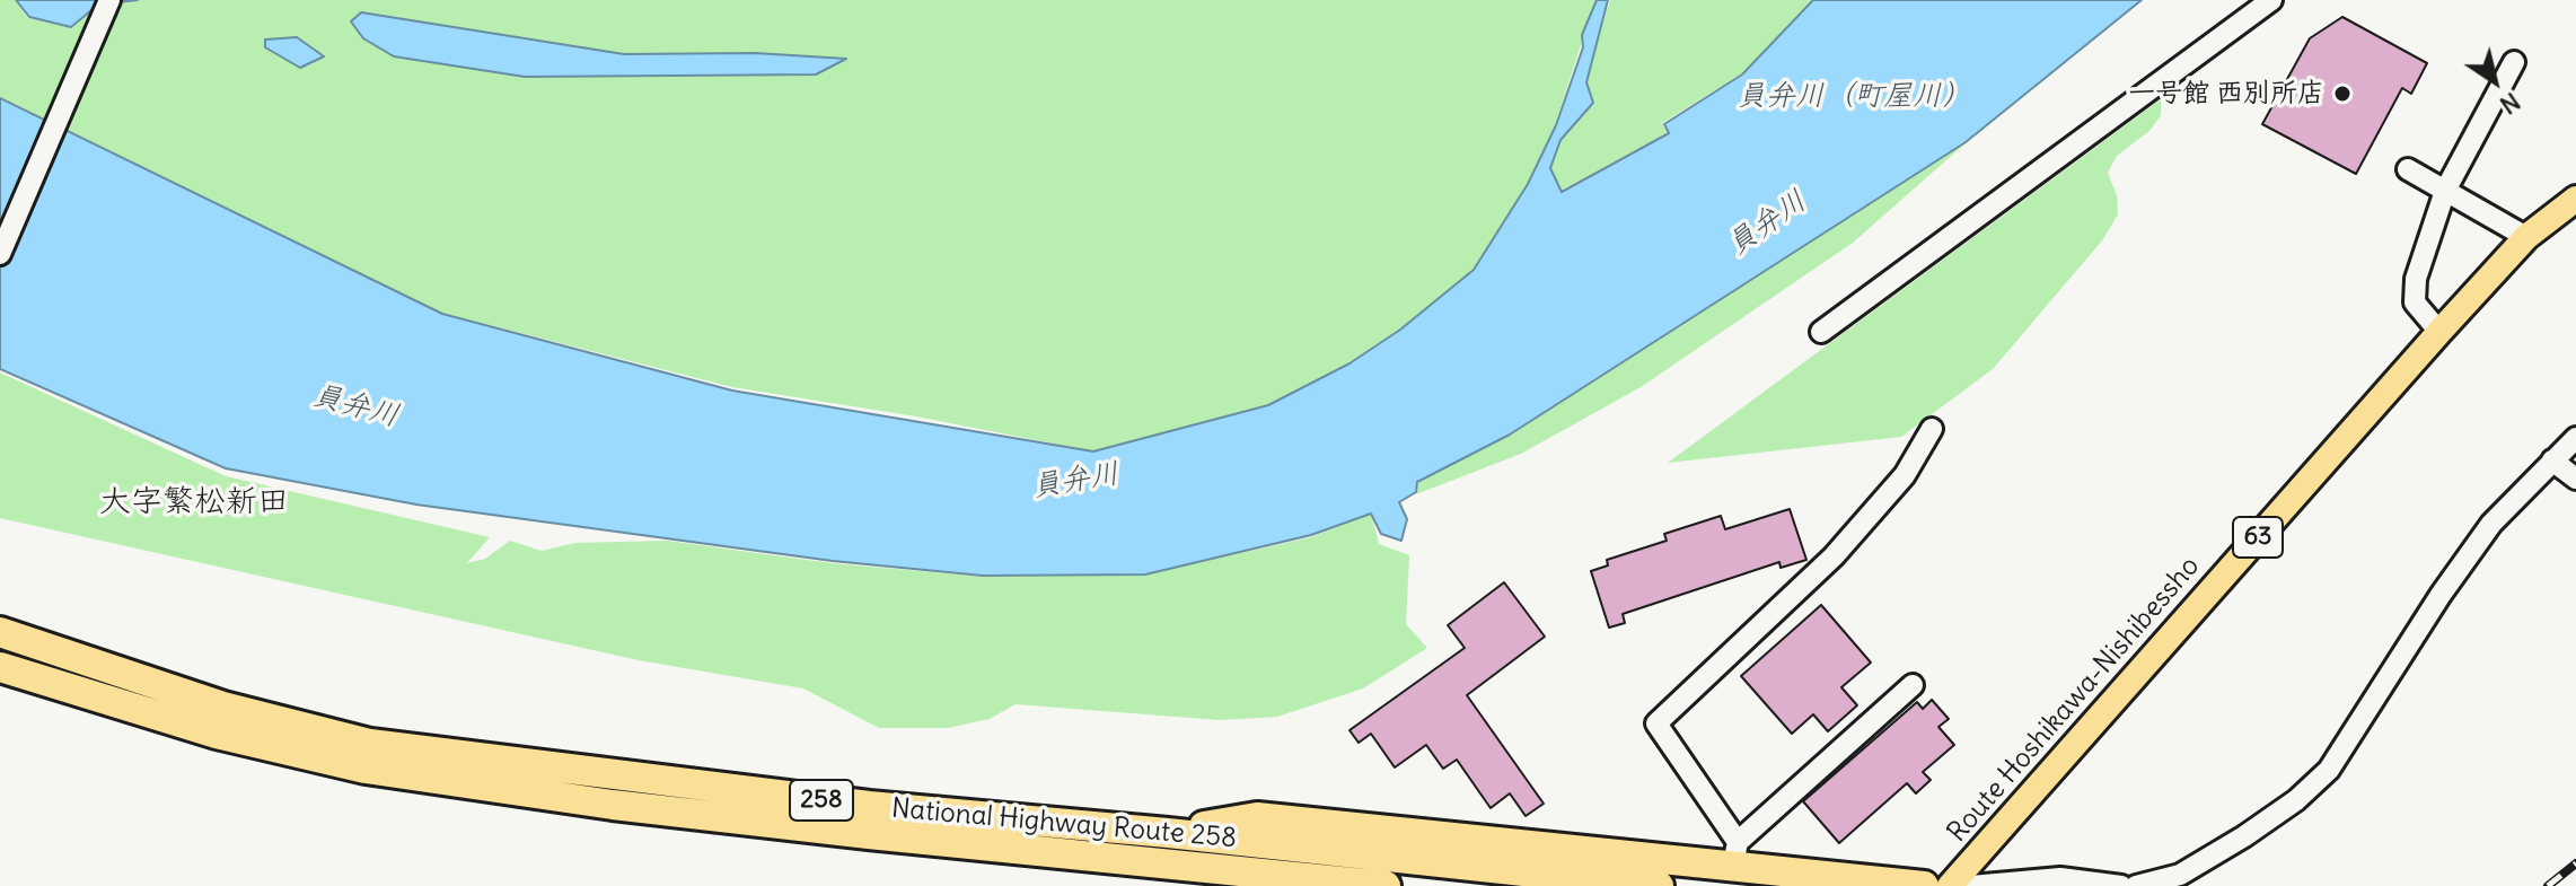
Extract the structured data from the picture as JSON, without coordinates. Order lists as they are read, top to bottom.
{
  "streets": {
    "highway": ["258", "National Highway Route 258"],
    "main road": ["63", "Route Hoshikawa-Nishibessho"]
  },
  "districts": ["大字繁松新田"],
  "water": ["員弁川（町屋川）", "員弁川"],
  "places": ["一号館 西別所店"],
  "north": "bottom right"
}
